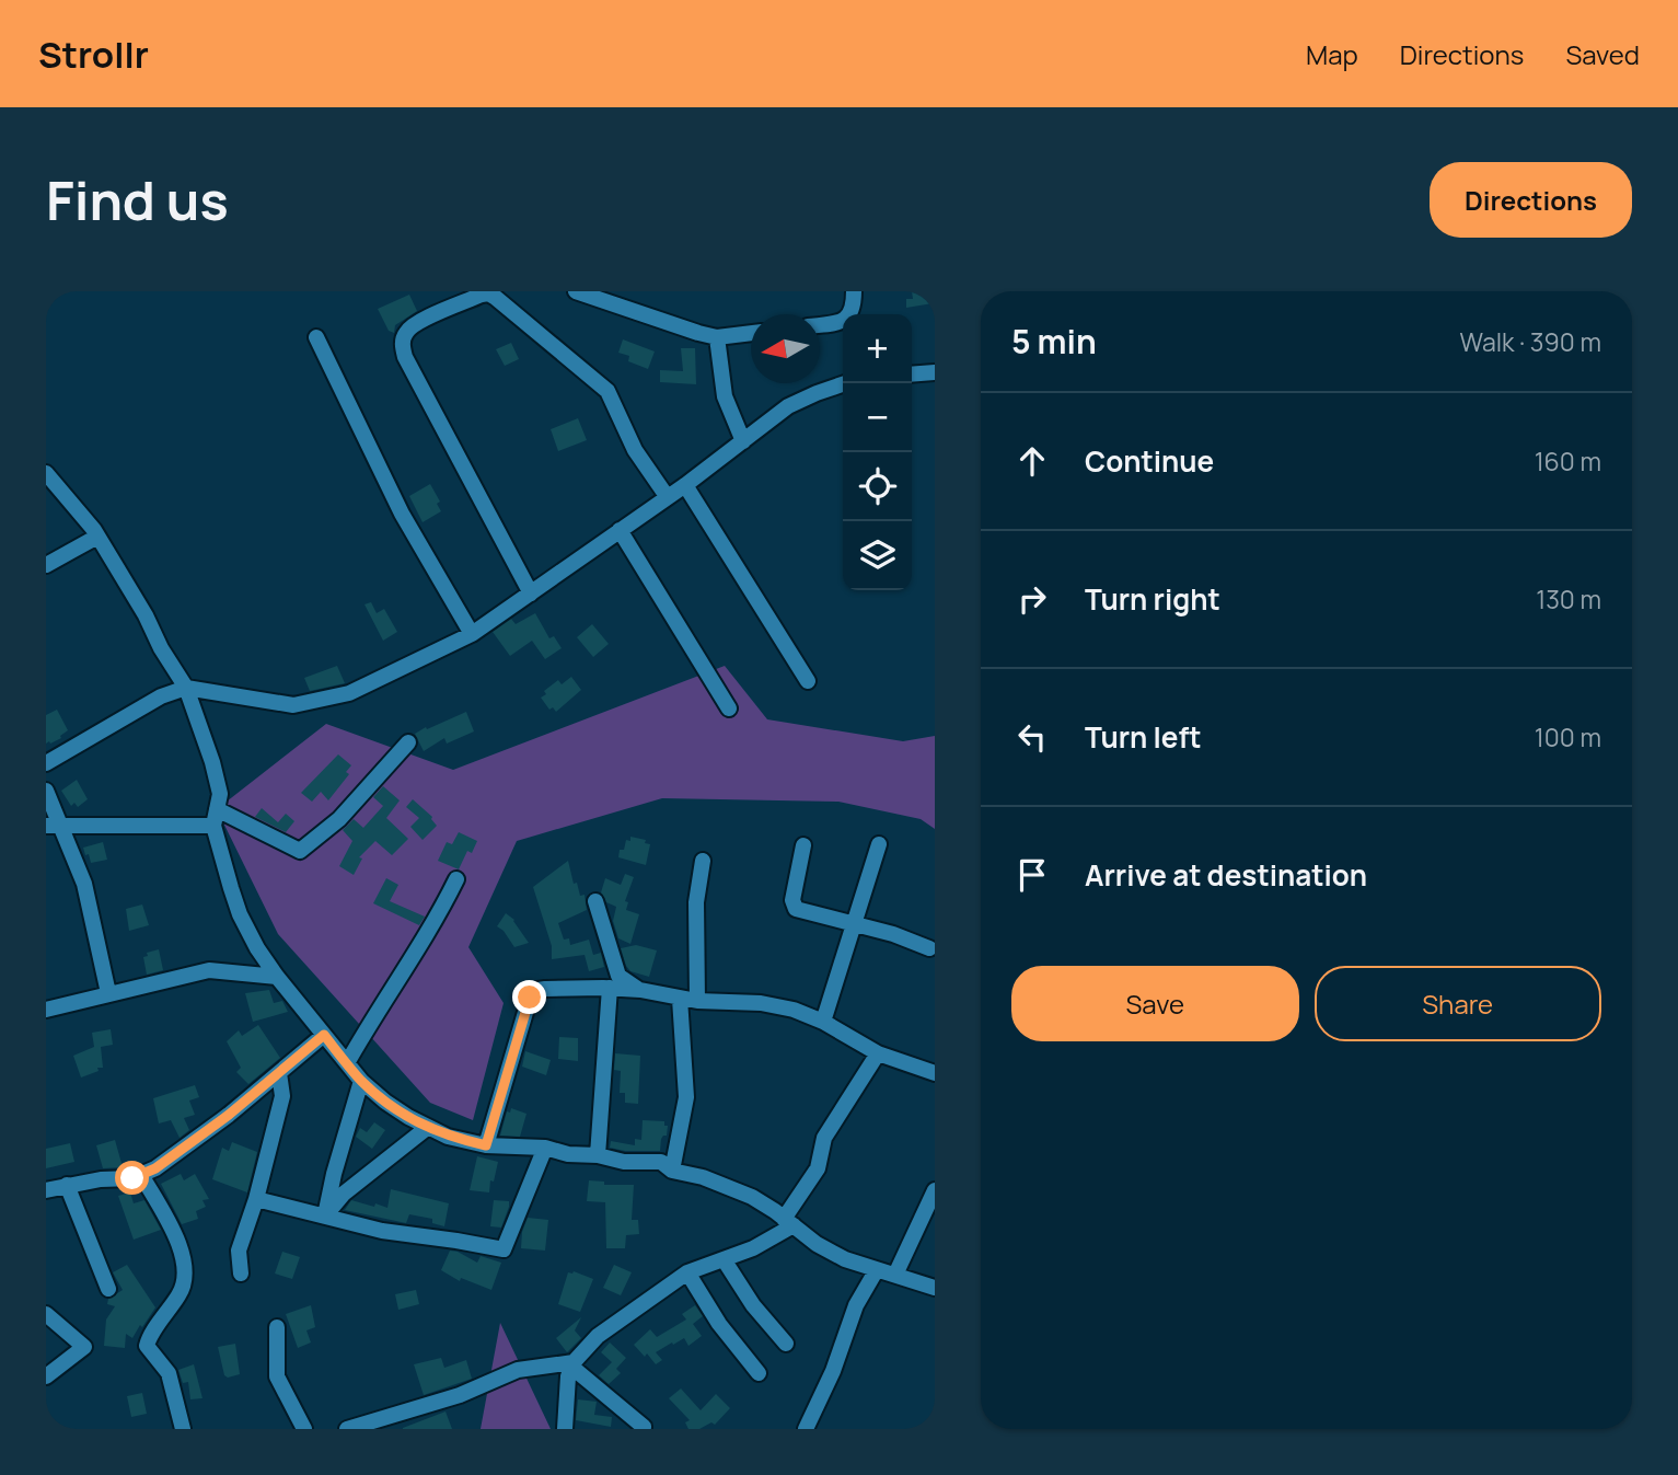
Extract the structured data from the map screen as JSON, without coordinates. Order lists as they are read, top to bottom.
{
  "north": "left",
  "page": {
    "header": "Strollr",
    "nav": ["Map", "Directions", "Saved"],
    "buttons": [
      "Directions",
      ["Save", "Share"]
    ],
    "title": "Find us",
    "heading": ["5 min", "Walk · 390 m"],
    "map_buttons": ["+", "−"],
    "list": [
      ["Continue", "160 m"],
      ["Turn right", "130 m"],
      ["Turn left", "100 m"],
      "Arrive at destination"
    ]
  }
}
